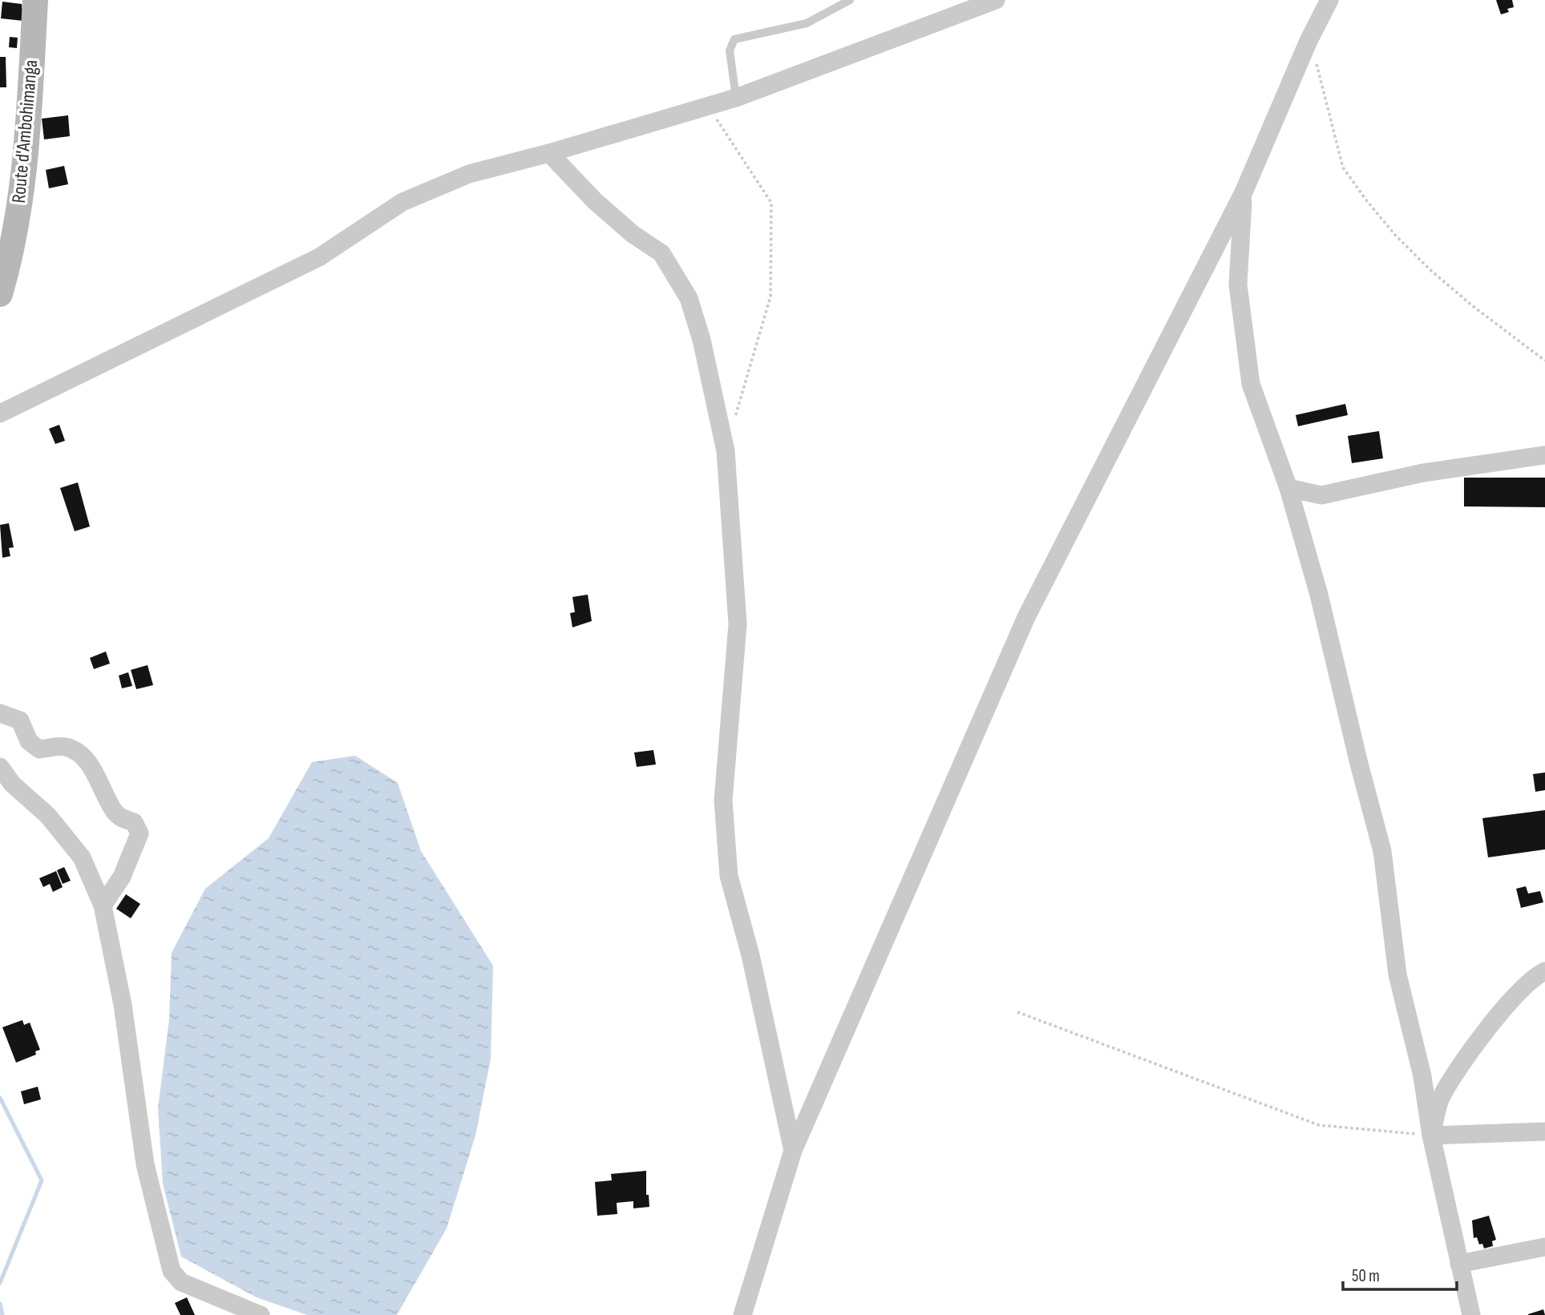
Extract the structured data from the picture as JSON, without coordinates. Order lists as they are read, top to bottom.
{
  "streets": {
    "street": ["Route d'Ambohimanga"]
  },
  "scale_bar": "50 m"
}
